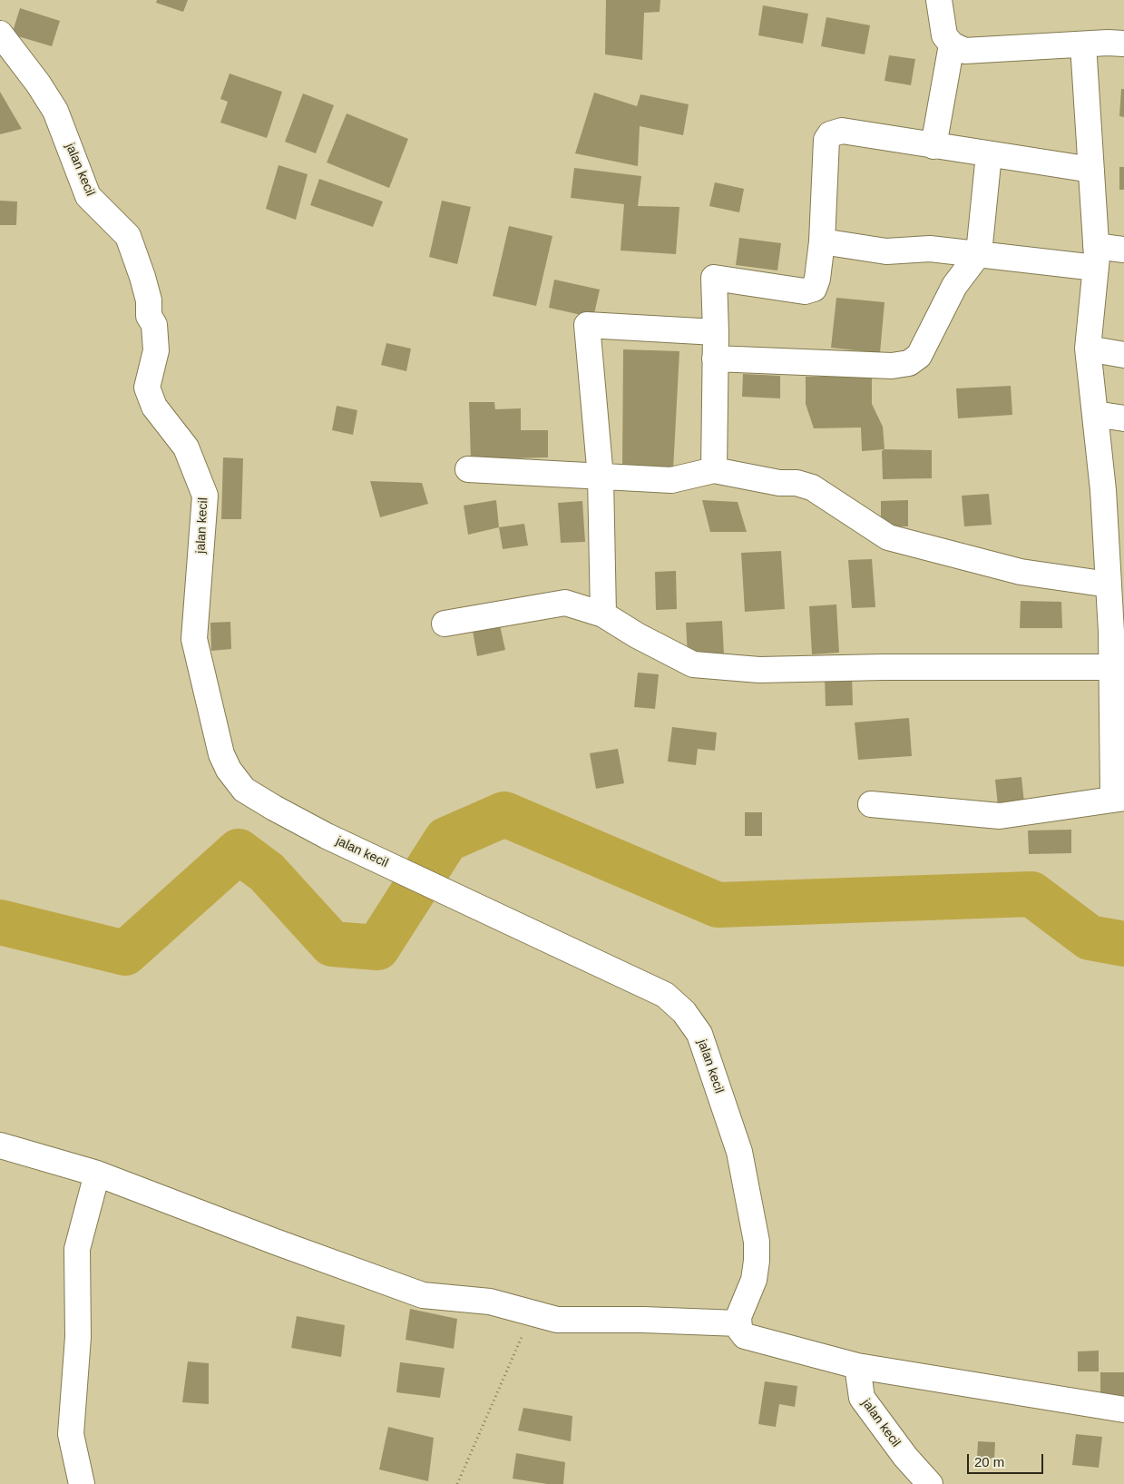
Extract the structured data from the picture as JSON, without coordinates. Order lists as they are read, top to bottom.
{
  "streets": {
    "street": ["jalan kecil"]
  },
  "scale_bar": "20 m"
}
